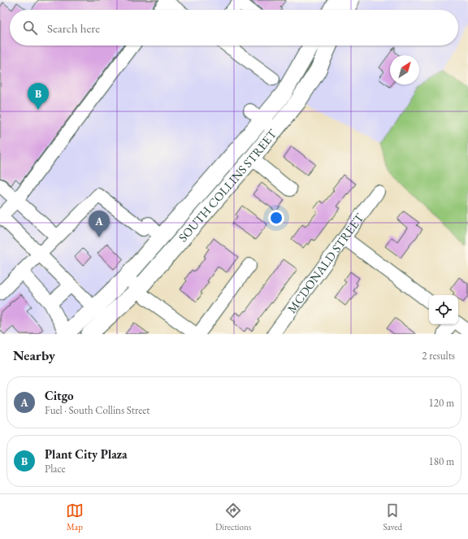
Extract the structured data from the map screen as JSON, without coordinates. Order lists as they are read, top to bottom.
{
  "streets": {
    "main road": ["SOUTH COLLINS STREET"],
    "street": ["MCDONALD STREET"]
  },
  "north": "top right",
  "page": {
    "search": "Search here",
    "pins": ["B", "A"],
    "heading": ["Nearby", "2 results"],
    "list": [
      {
        "mark": "A",
        "name": "Citgo",
        "note": "Fuel · South Collins Street",
        "value": "120 m"
      },
      {
        "mark": "B",
        "name": "Plant City Plaza",
        "note": "Place",
        "value": "180 m"
      }
    ],
    "nav": ["Map", "Directions", "Saved"]
  }
}
